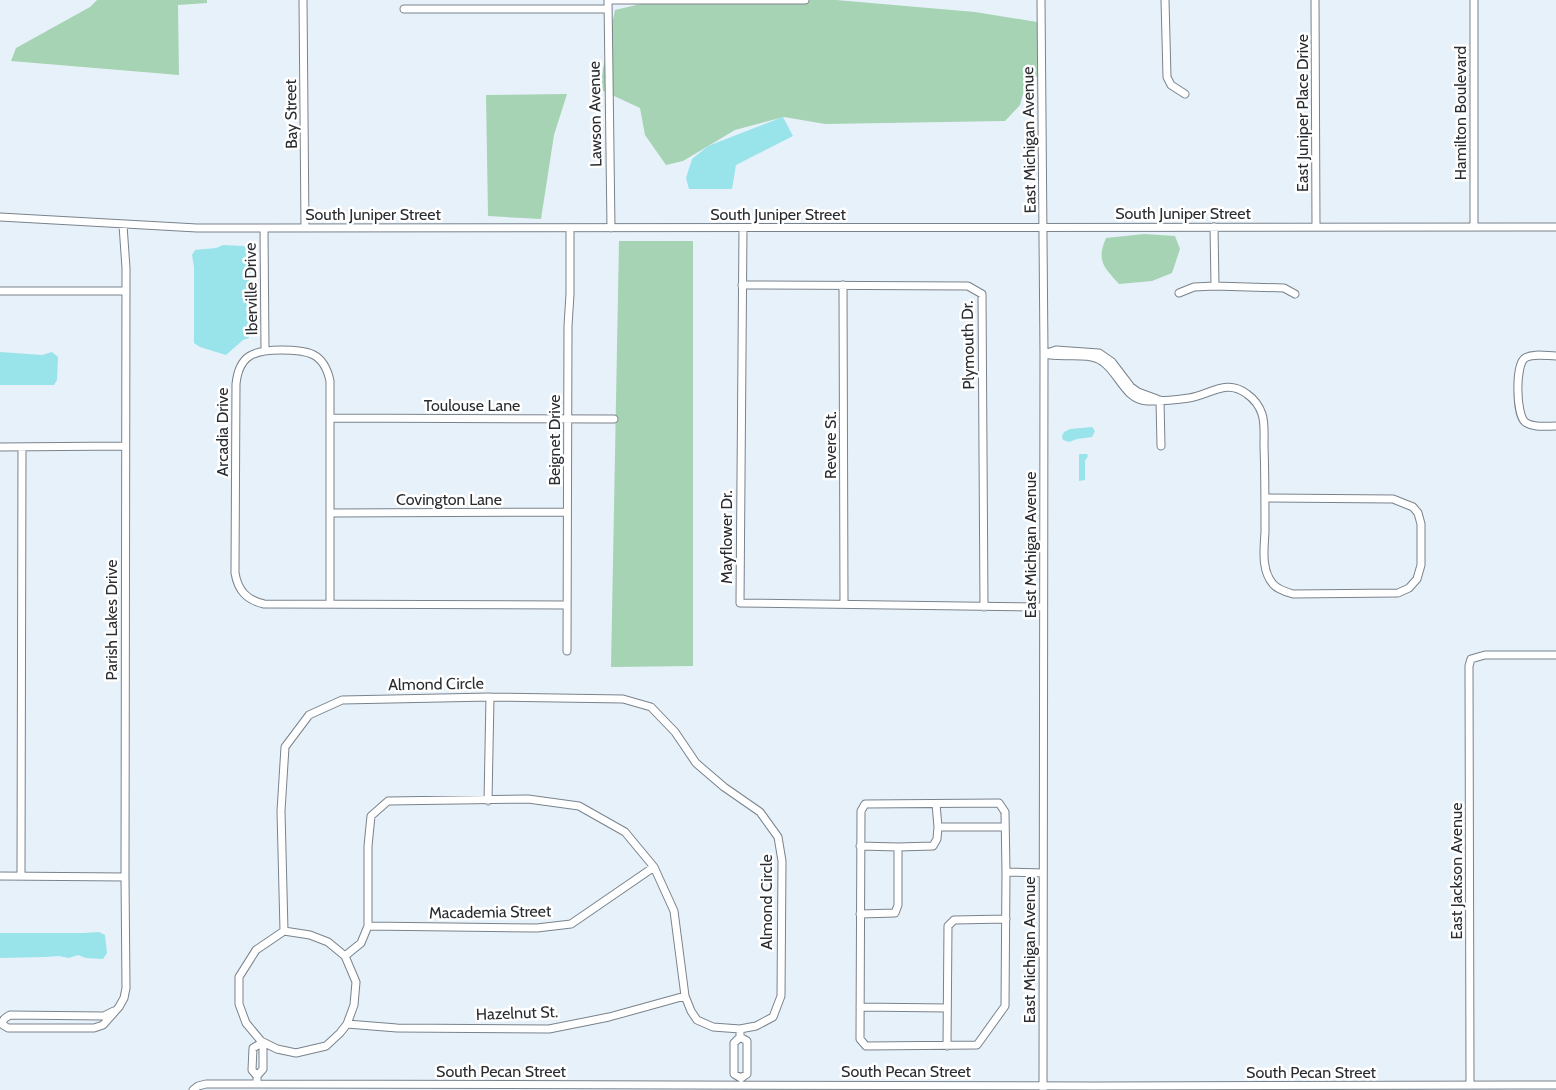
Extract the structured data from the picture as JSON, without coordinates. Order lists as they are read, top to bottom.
{
  "streets": {
    "street": [
      "East Juniper Place Drive",
      "Hamilton Boulevard",
      "Bay Street",
      "Lawson Avenue",
      "East Michigan Avenue",
      "South Juniper Street",
      "Iberville Drive",
      "Plymouth Dr.",
      "Toulouse Lane",
      "Arcadia Drive",
      "Beignet Drive",
      "Revere St.",
      "Covington Lane",
      "Mayflower Dr.",
      "Parish Lakes Drive",
      "Almond Circle",
      "East Jackson Avenue",
      "Macademia Street",
      "Hazelnut St.",
      "South Pecan Street"
    ]
  },
  "crossings": [
    ["East Juniper Place Drive", "South Juniper Street"],
    ["Hamilton Boulevard", "South Juniper Street"],
    ["Bay Street", "South Juniper Street"],
    ["Lawson Avenue", "South Juniper Street"],
    ["East Michigan Avenue", "South Juniper Street"],
    ["East Michigan Avenue", "Mayflower Dr."],
    ["East Michigan Avenue", "South Pecan Street"],
    ["South Juniper Street", "Iberville Drive"],
    ["South Juniper Street", "Beignet Drive"],
    ["South Juniper Street", "Mayflower Dr."],
    ["South Juniper Street", "Parish Lakes Drive"],
    ["Iberville Drive", "Arcadia Drive"],
    ["Plymouth Dr.", "Revere St."],
    ["Plymouth Dr.", "Mayflower Dr."],
    ["Toulouse Lane", "Arcadia Drive"],
    ["Toulouse Lane", "Beignet Drive"],
    ["Arcadia Drive", "Beignet Drive"],
    ["Arcadia Drive", "Covington Lane"],
    ["Beignet Drive", "Covington Lane"],
    ["Revere St.", "Mayflower Dr."],
    ["Almond Circle", "Macademia Street"],
    ["Almond Circle", "Hazelnut St."],
    ["East Jackson Avenue", "South Pecan Street"]
  ]
}
